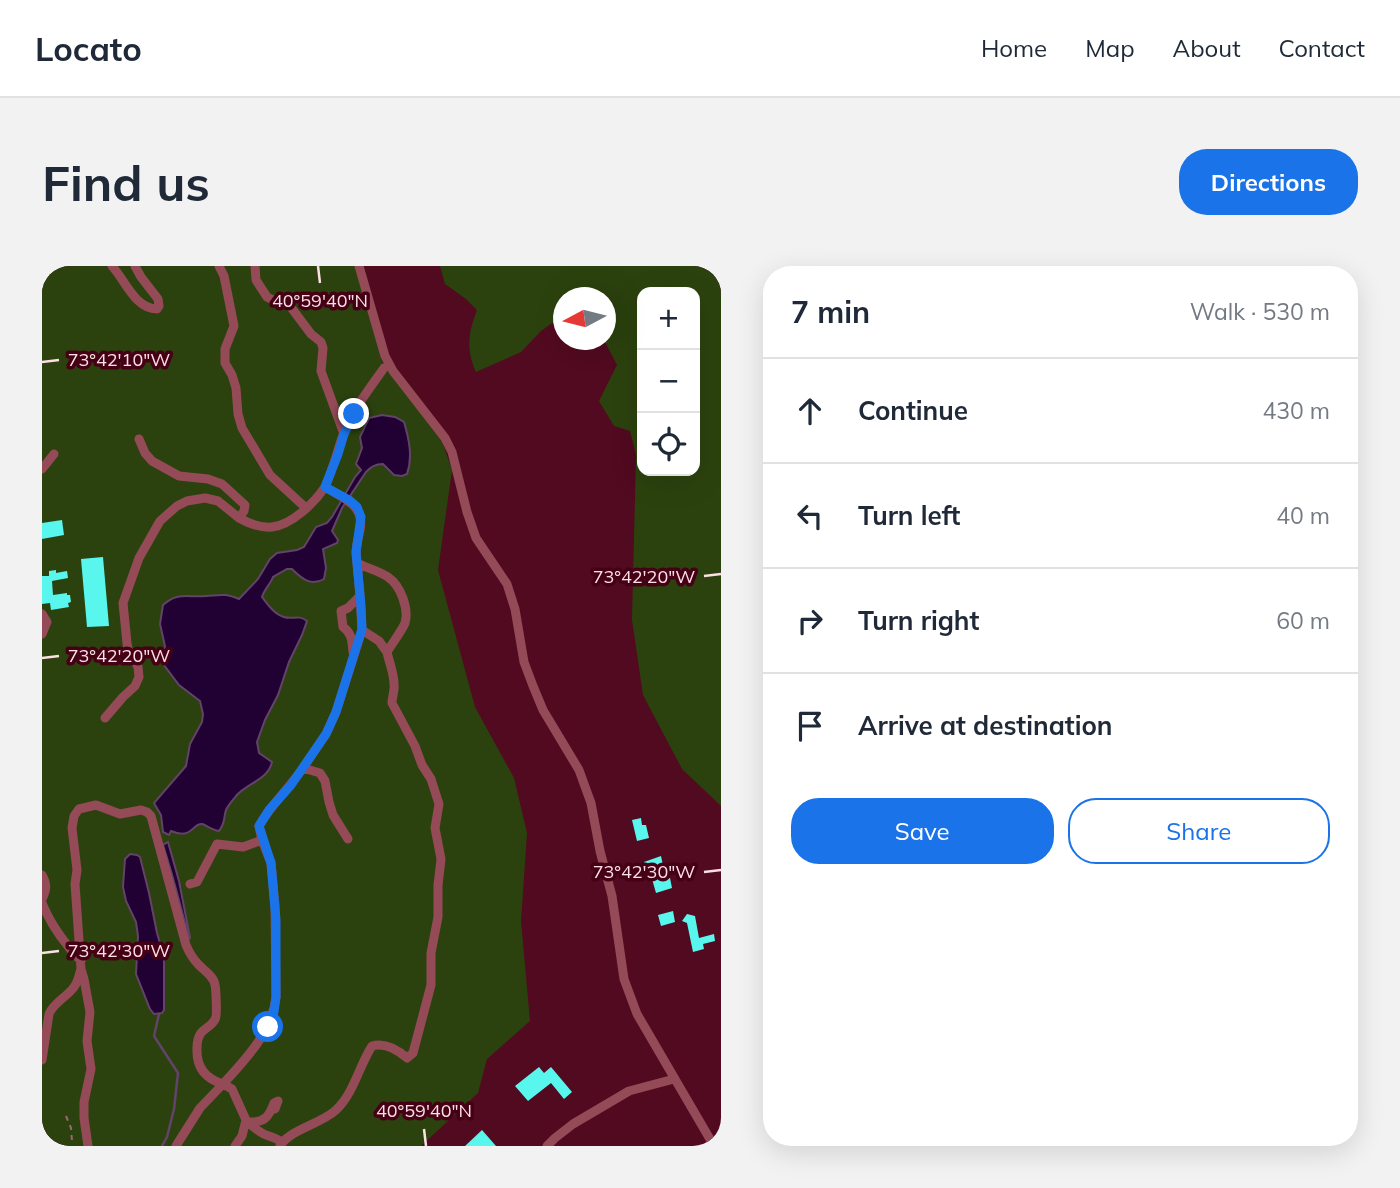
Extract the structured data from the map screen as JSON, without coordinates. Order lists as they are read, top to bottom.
{
  "north": "left",
  "page": {
    "header": "Locato",
    "nav": [
      "Home",
      "Map",
      "About",
      "Contact"
    ],
    "buttons": [
      "Directions",
      ["Save", "Share"]
    ],
    "title": "Find us",
    "heading": ["7 min", "Walk · 530 m"],
    "map_buttons": ["+", "−"],
    "list": [
      ["Continue", "430 m"],
      ["Turn left", "40 m"],
      ["Turn right", "60 m"],
      "Arrive at destination"
    ]
  },
  "coordinates": [
    "40°59'40\"N",
    "73°42'10\"W",
    "73°42'20\"W",
    "73°42'30\"W"
  ]
}
